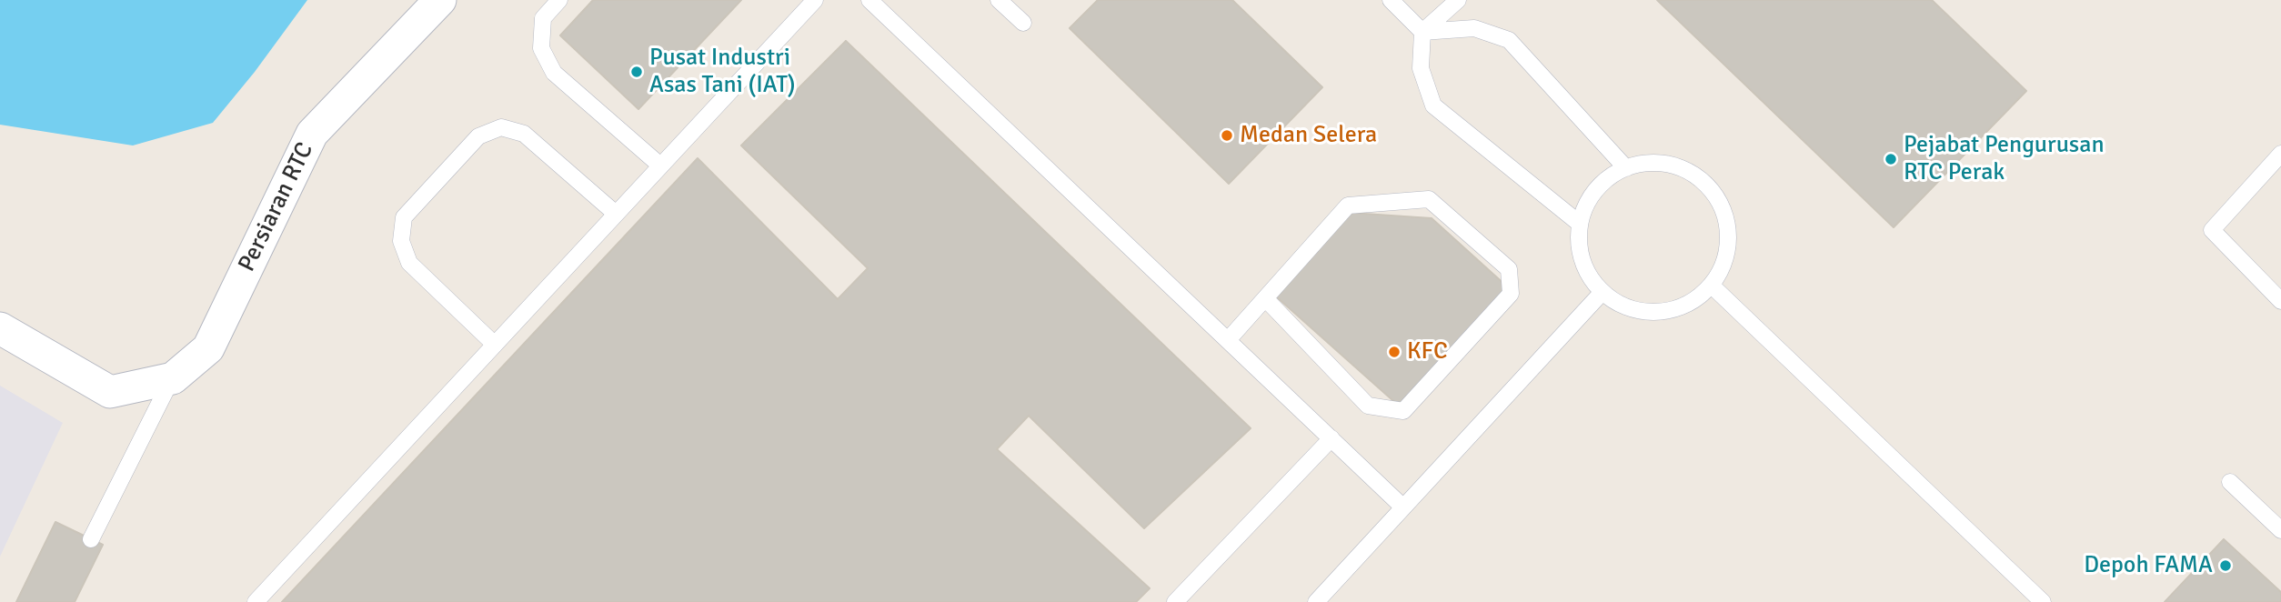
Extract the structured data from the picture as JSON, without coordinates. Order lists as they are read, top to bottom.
{
  "streets": {
    "street": ["Persiaran RTC"]
  },
  "places": [
    "Pusat Industri Asas Tani (IAT)",
    "Medan Selera",
    "Pejabat Pengurusan RTC Perak",
    "KFC",
    "Depoh FAMA"
  ]
}
